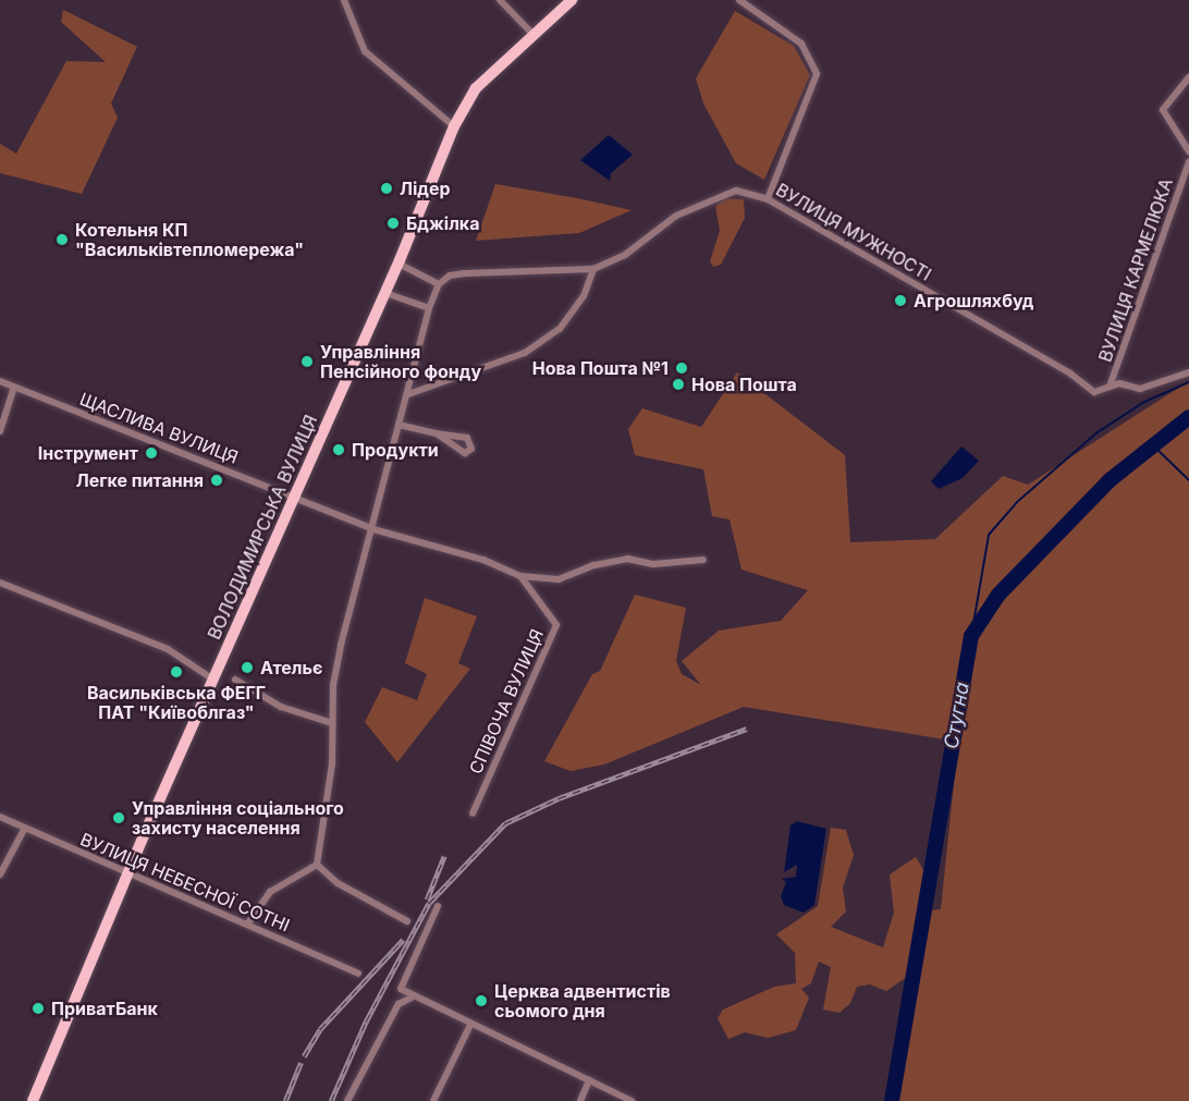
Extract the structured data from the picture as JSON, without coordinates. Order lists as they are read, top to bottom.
{
  "streets": {
    "main road": ["ВОЛОДИМИРСЬКА ВУЛИЦЯ"],
    "street": [
      "ВУЛИЦЯ МУЖНОСТІ",
      "ВУЛИЦЯ КАРМЕЛЮКА",
      "ЩАСЛИВА ВУЛИЦЯ",
      "СПІВОЧА ВУЛИЦЯ",
      "ВУЛИЦЯ НЕБЕСНОЇ СОТНІ"
    ]
  },
  "crossings": [
    ["ВУЛИЦЯ МУЖНОСТІ", "ВУЛИЦЯ КАРМЕЛЮКА"],
    ["ЩАСЛИВА ВУЛИЦЯ", "ВОЛОДИМИРСЬКА ВУЛИЦЯ"],
    ["ЩАСЛИВА ВУЛИЦЯ", "СПІВОЧА ВУЛИЦЯ"],
    ["ВОЛОДИМИРСЬКА ВУЛИЦЯ", "СПІВОЧА ВУЛИЦЯ"],
    ["ВОЛОДИМИРСЬКА ВУЛИЦЯ", "ВУЛИЦЯ НЕБЕСНОЇ СОТНІ"]
  ],
  "water": ["Стугна"],
  "places": [
    "Лідер",
    "Бджілка",
    "Котельня КП \"Васильківтепломережа\"",
    "Агрошляхбуд",
    "Управління Пенсійного фонду",
    "Нова Пошта №1",
    "Нова Пошта",
    "Продукти",
    "Інструмент",
    "Легке питання",
    "Ательє",
    "Васильківська ФЕГГ ПАТ \"Київоблгаз\"",
    "Управління соціального захисту населення",
    "Церква адвентистів сьомого дня",
    "ПриватБанк"
  ]
}
